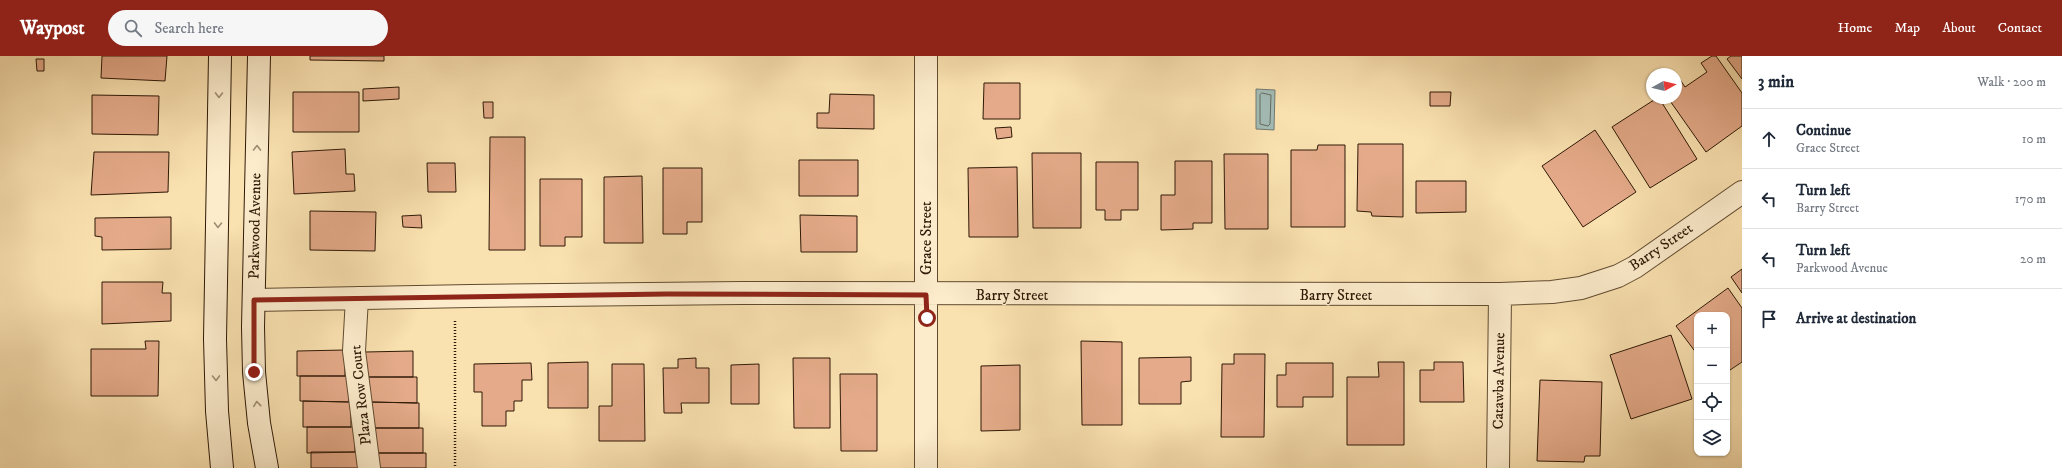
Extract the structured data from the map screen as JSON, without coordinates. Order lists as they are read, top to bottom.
{
  "streets": {
    "street": [
      "Parkwood Avenue",
      "Grace Street",
      "Barry Street",
      "Catawba Avenue",
      "Plaza Row Court"
    ]
  },
  "crossings": [
    ["Parkwood Avenue", "Barry Street"],
    ["Grace Street", "Barry Street"],
    ["Barry Street", "Catawba Avenue"],
    ["Barry Street", "Plaza Row Court"]
  ],
  "north": "right",
  "page": {
    "header": "Waypost",
    "search": "Search here",
    "nav": [
      "Home",
      "Map",
      "About",
      "Contact"
    ],
    "heading": ["3 min", "Walk · 200 m"],
    "list": [
      ["Continue", "Grace Street", "10 m"],
      ["Turn left", "Barry Street", "170 m"],
      ["Turn left", "Parkwood Avenue", "20 m"],
      "Arrive at destination"
    ],
    "map_buttons": ["+", "−"]
  }
}
